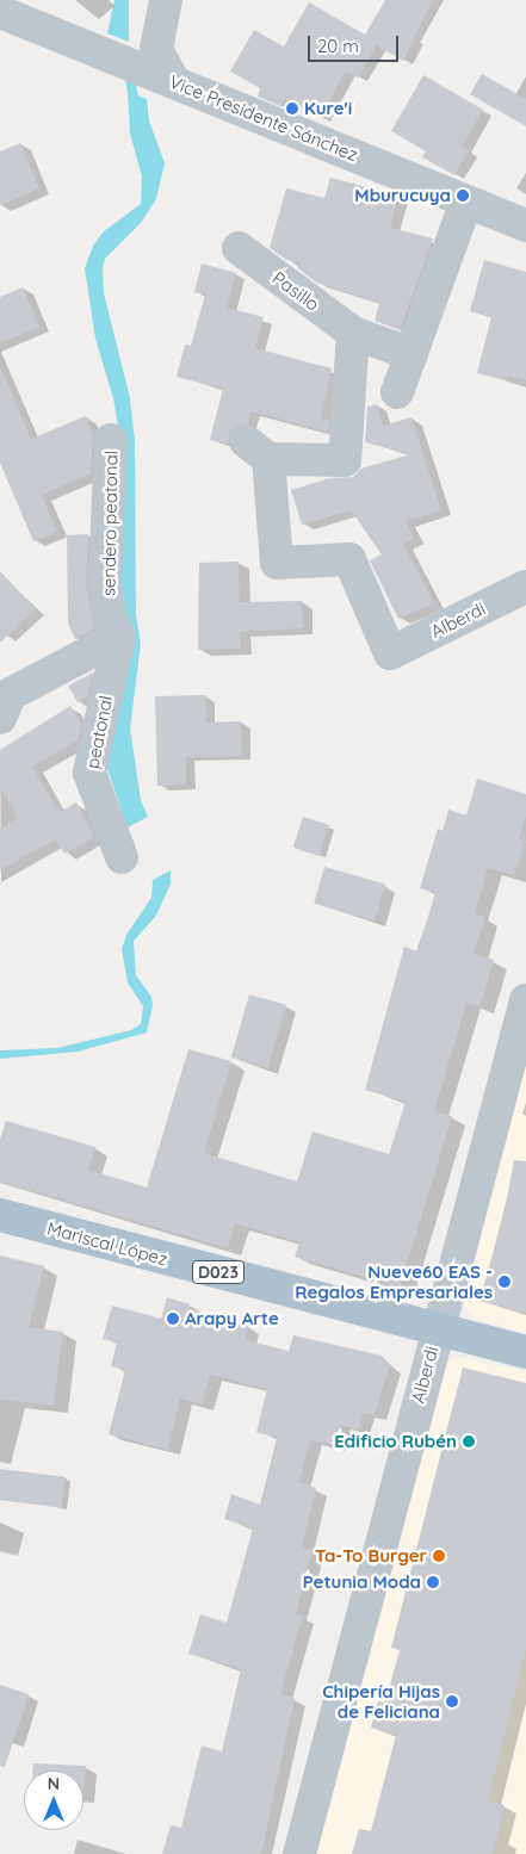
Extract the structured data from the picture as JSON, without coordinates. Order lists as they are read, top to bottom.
{
  "streets": {
    "main road": ["Mariscal López", "D023"],
    "street": [
      "Vice Presidente Sánchez",
      "Pasillo",
      "sendero peatonal",
      "Alberdi",
      "peatonal"
    ]
  },
  "crossings": [
    ["Pasillo", "Alberdi"],
    ["sendero peatonal", "peatonal"],
    ["Alberdi", "Mariscal López"]
  ],
  "places": [
    "Kure'i",
    "Mburucuya",
    "Nueve60 EAS - Regalos Empresariales",
    "Arapy Arte",
    "Edificio Rubén",
    "Ta-To Burger",
    "Petunia Moda",
    "Chipería Hijas de Feliciana"
  ],
  "scale_bar": "20 m",
  "north": "top"
}
